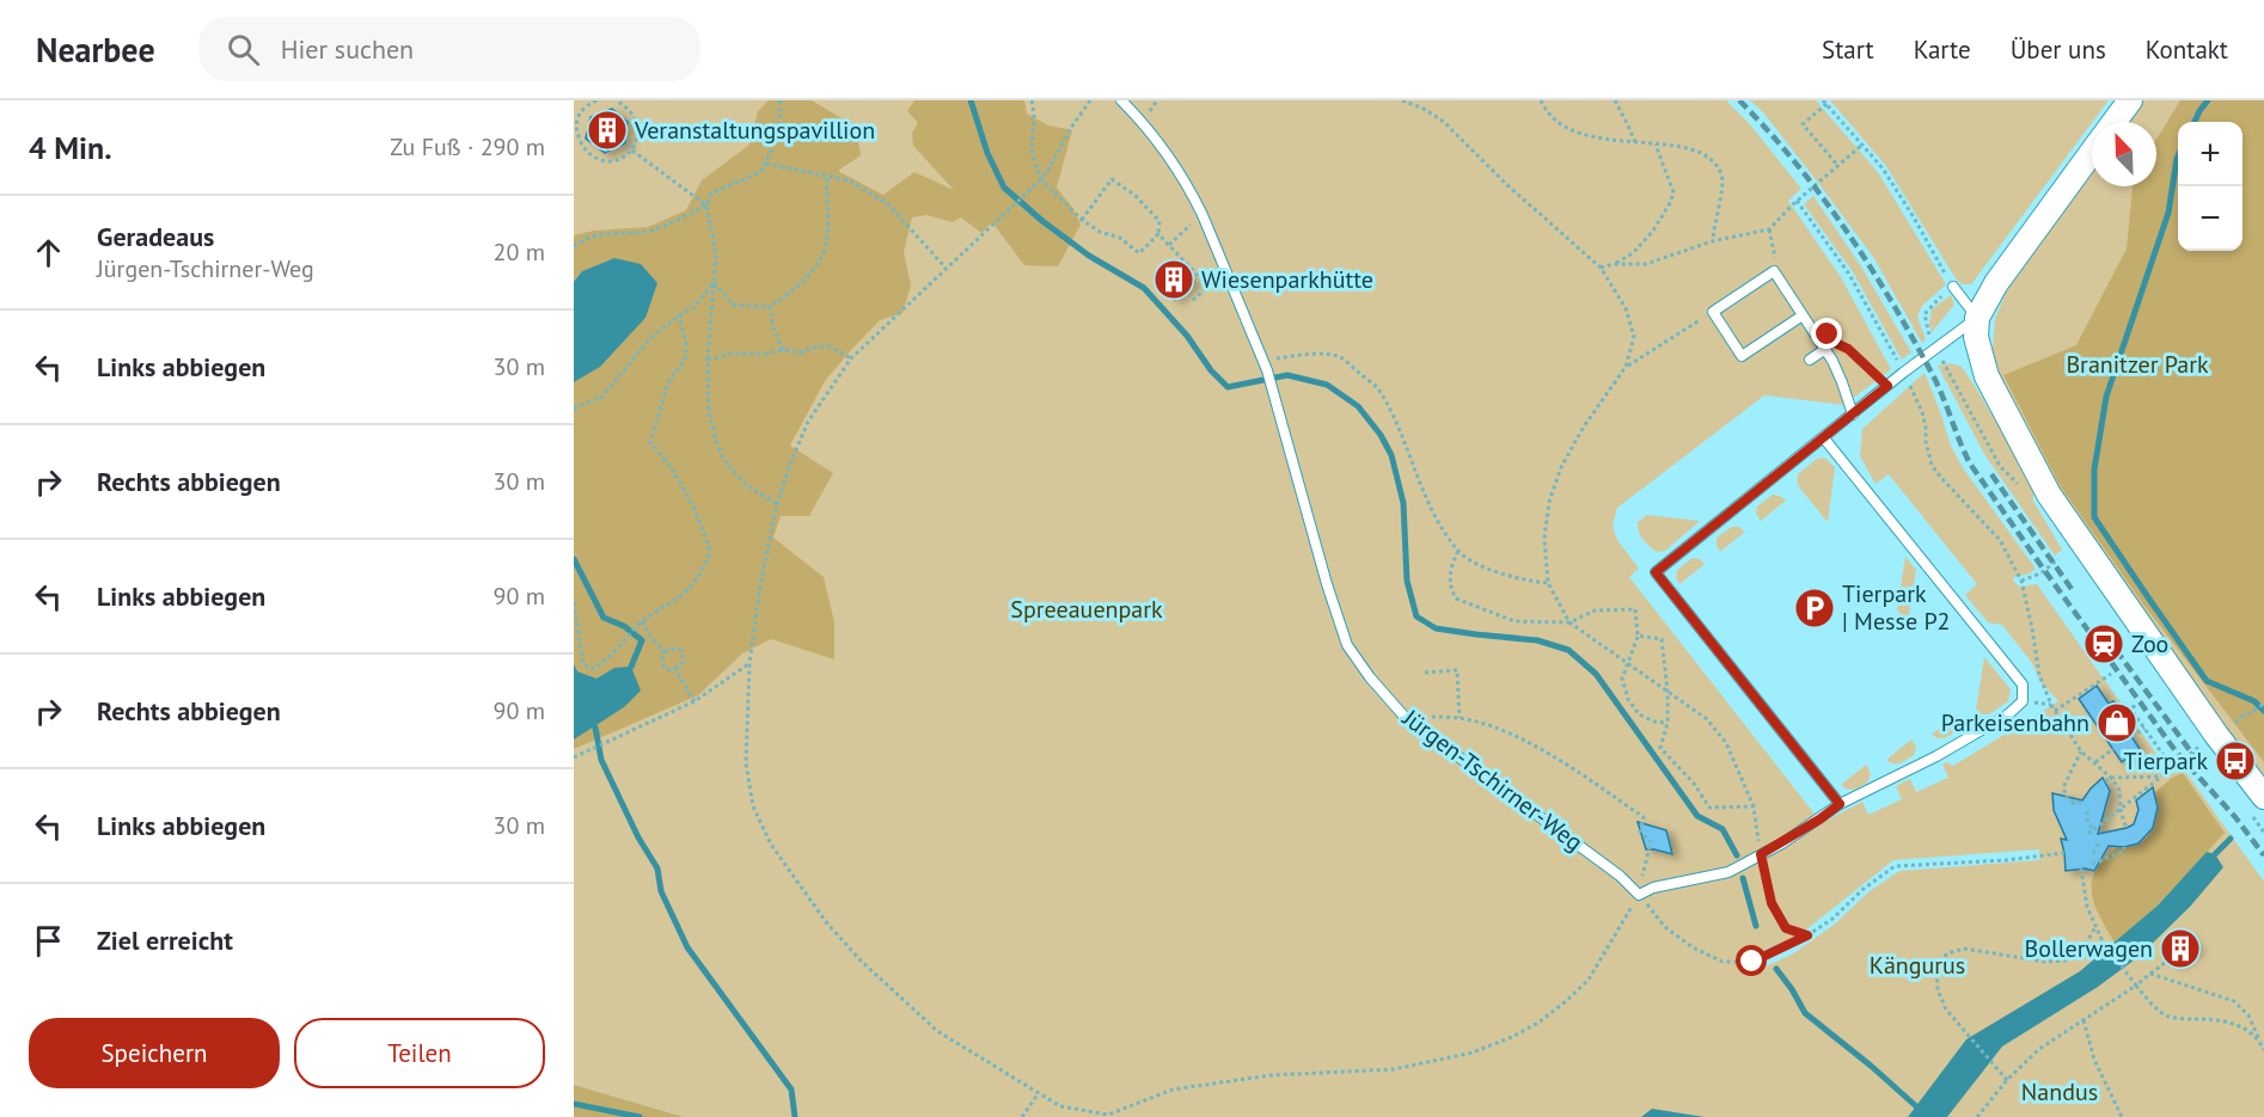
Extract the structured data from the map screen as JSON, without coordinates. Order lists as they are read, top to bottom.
{
  "streets": {
    "lane": ["Jürgen-Tschirner-Weg"]
  },
  "parks": [
    "Branitzer Park",
    "Spreeauenpark",
    "Kängurus",
    "Nandus"
  ],
  "places": {
    "building": ["Veranstaltungspavillion", "Wiesenparkhütte", "Bollerwagen"],
    "parking": ["Tierpark | Messe P2"],
    "station": ["Zoo"],
    "shop": ["Parkeisenbahn"],
    "bus stop": ["Tierpark"]
  },
  "north": "top left",
  "page": {
    "header": "Nearbee",
    "search": "Hier suchen",
    "nav": [
      "Start",
      "Karte",
      "Über uns",
      "Kontakt"
    ],
    "heading": ["4 Min.", "Zu Fuß · 290 m"],
    "map_buttons": ["+", "−"],
    "list": [
      ["Geradeaus", "Jürgen-Tschirner-Weg", "20 m"],
      ["Links abbiegen", "30 m"],
      ["Rechts abbiegen", "30 m"],
      ["Links abbiegen", "90 m"],
      ["Rechts abbiegen", "90 m"],
      ["Links abbiegen", "30 m"],
      "Ziel erreicht"
    ],
    "buttons": ["Speichern", "Teilen"]
  }
}
